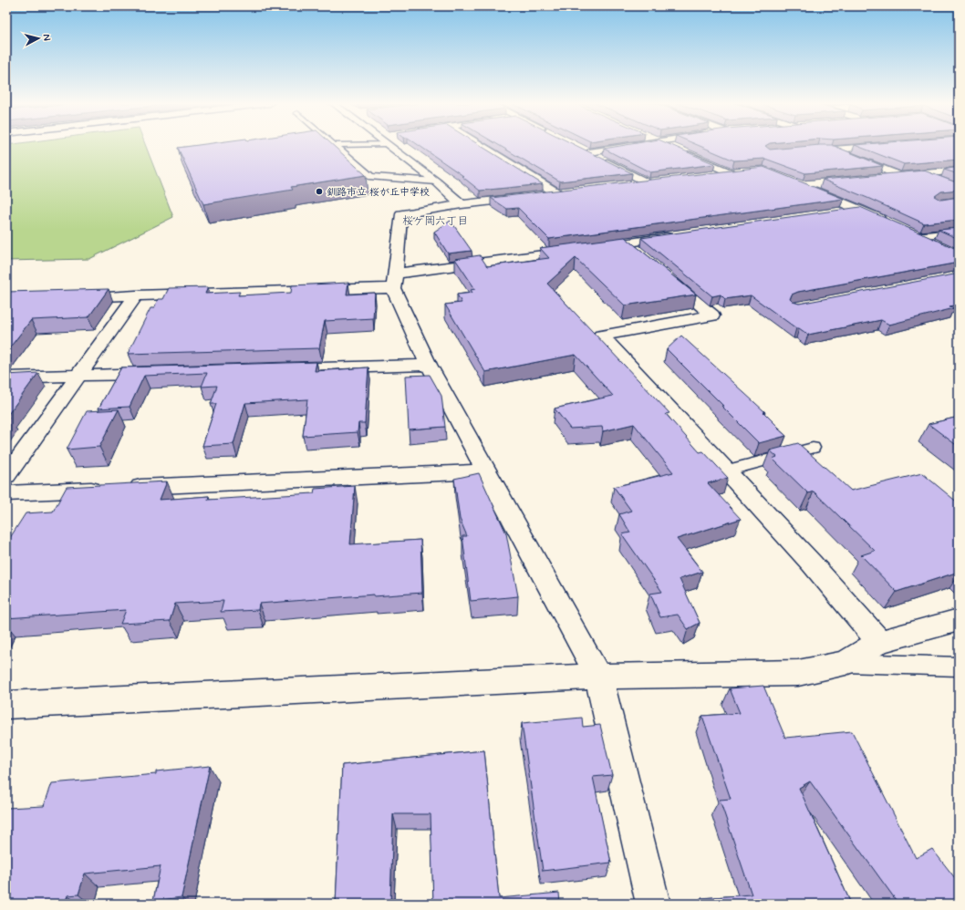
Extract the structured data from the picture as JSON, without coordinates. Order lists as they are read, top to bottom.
{
  "districts": ["桜ケ岡六丁目"],
  "places": ["釧路市立 桜が丘中学校"],
  "north": "right"
}
